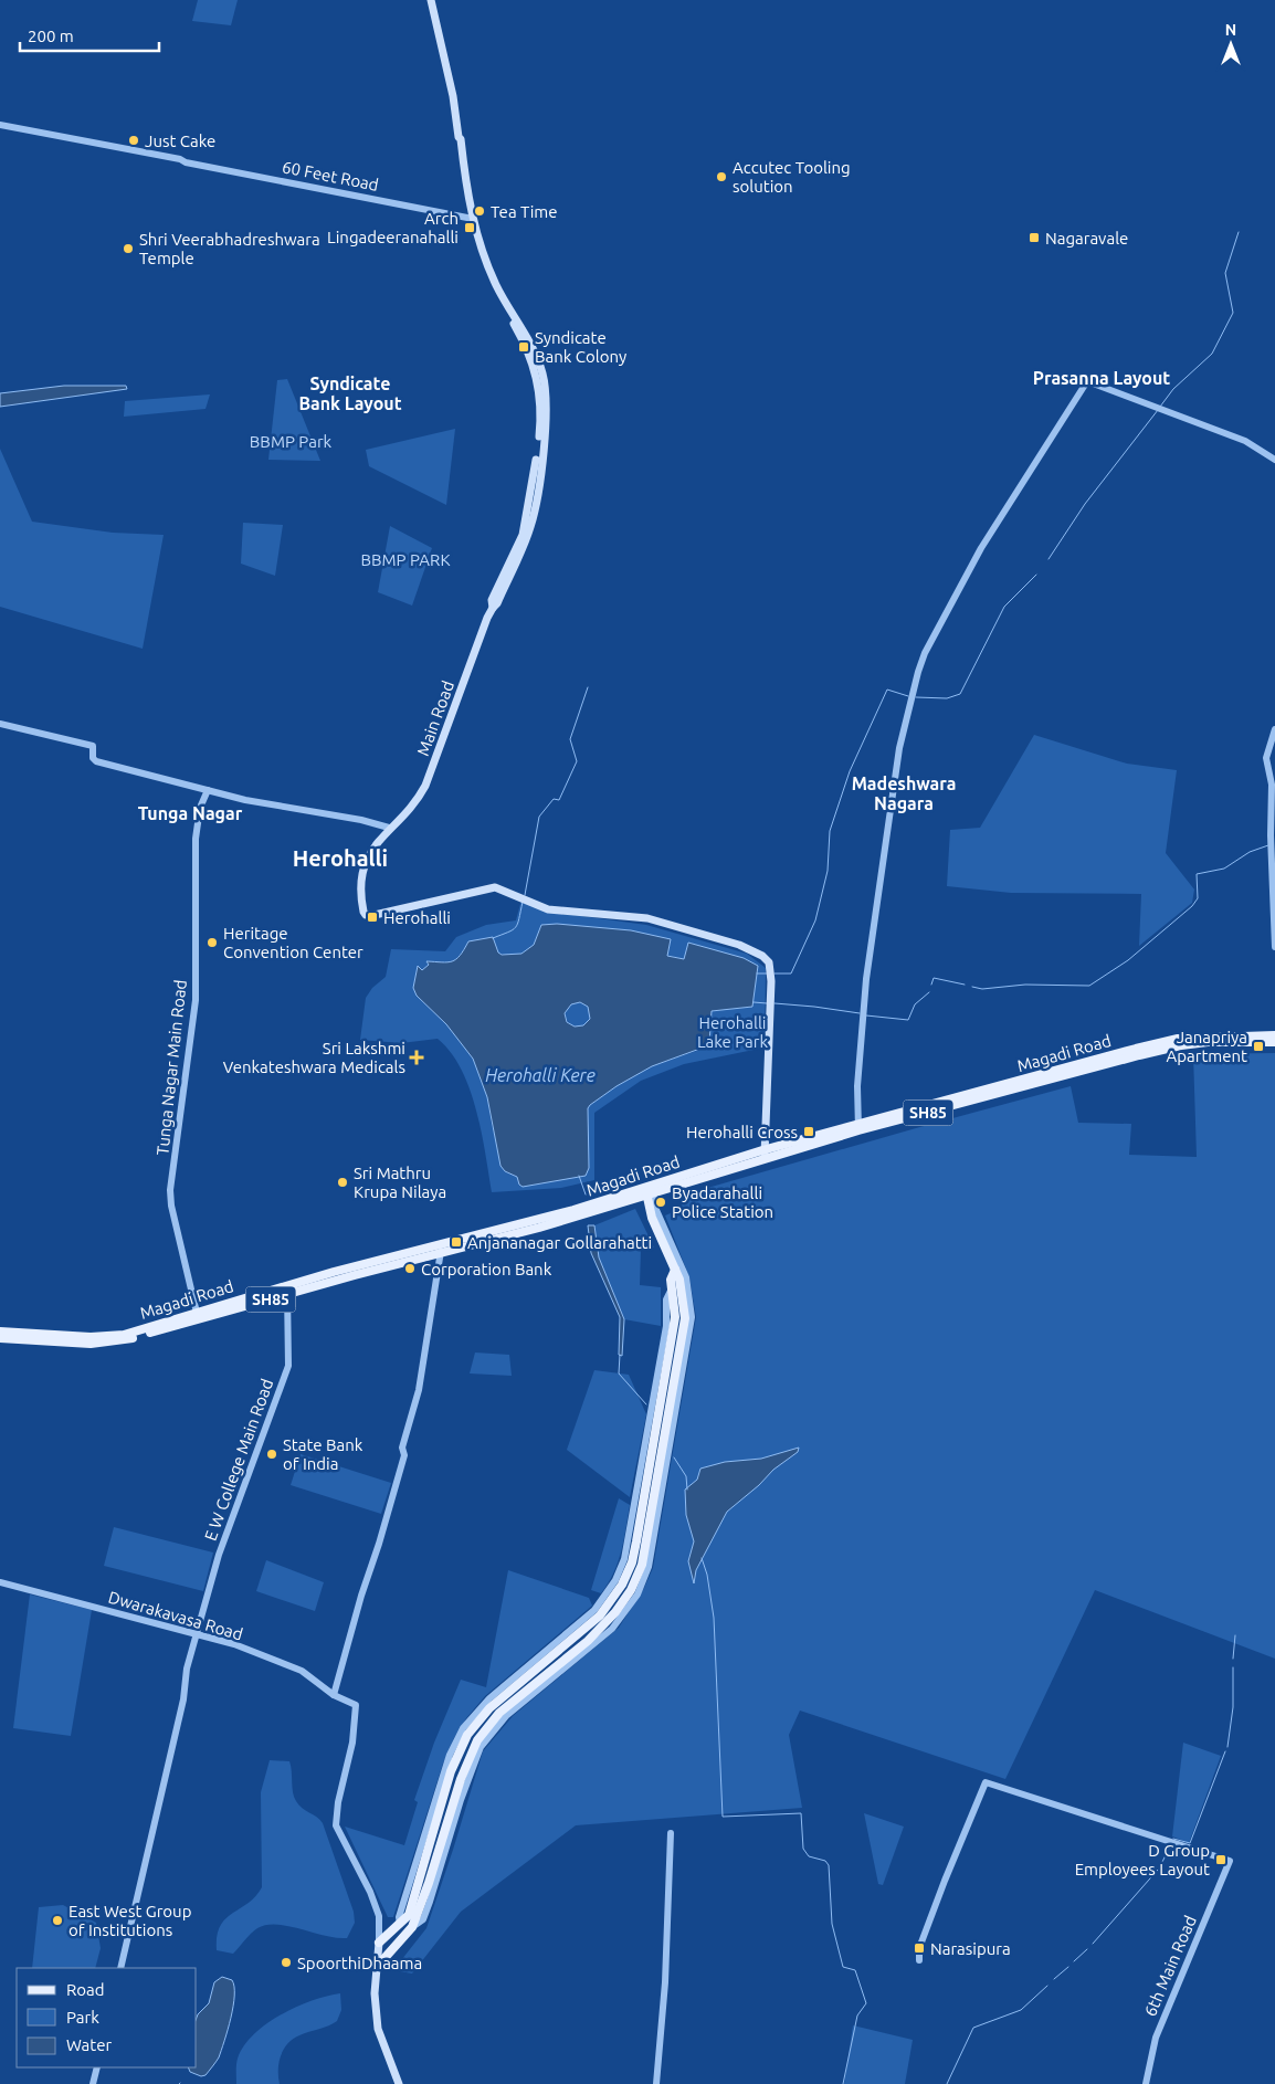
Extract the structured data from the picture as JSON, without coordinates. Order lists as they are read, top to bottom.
{
  "streets": {
    "main road": ["Main Road", "Magadi Road", "SH85"],
    "street": [
      "60 Feet Road",
      "Tunga Nagar Main Road",
      "E W College Main Road",
      "Dwarakavasa Road",
      "6th Main Road"
    ]
  },
  "crossings": [
    ["60 Feet Road", "Main Road"],
    ["Main Road", "Magadi Road"],
    ["Magadi Road", "Tunga Nagar Main Road"],
    ["Magadi Road", "E W College Main Road"],
    ["E W College Main Road", "Dwarakavasa Road"]
  ],
  "districts": [
    "Prasanna Layout",
    "Syndicate Bank Layout",
    "Madeshwara Nagara",
    "Tunga Nagar",
    "Herohalli"
  ],
  "water": ["Herohalli Kere"],
  "parks": ["BBMP Park", "BBMP PARK", "Herohalli Lake Park"],
  "places": {
    "other": [
      "Just Cake",
      "Accutec Tooling solution",
      "Tea Time",
      "Shri Veerabhadreshwara Temple",
      "Heritage Convention Center",
      "Sri Mathru Krupa Nilaya",
      "Byadarahalli Police Station",
      "Corporation Bank",
      "State Bank of India",
      "East West Group of Institutions",
      "SpoorthiDhaama"
    ],
    "transit": [
      "Arch Lingadeeranahalli",
      "Nagaravale",
      "Syndicate Bank Colony",
      "Herohalli",
      "Janapriya Apartment",
      "Herohalli Cross",
      "Anjananagar Gollarahatti",
      "D Group Employees Layout",
      "Narasipura"
    ],
    "health": ["Sri Lakshmi Venkateshwara Medicals"]
  },
  "legend": ["Road", "Park", "Water"],
  "scale_bar": "200 m",
  "north": "top"
}
